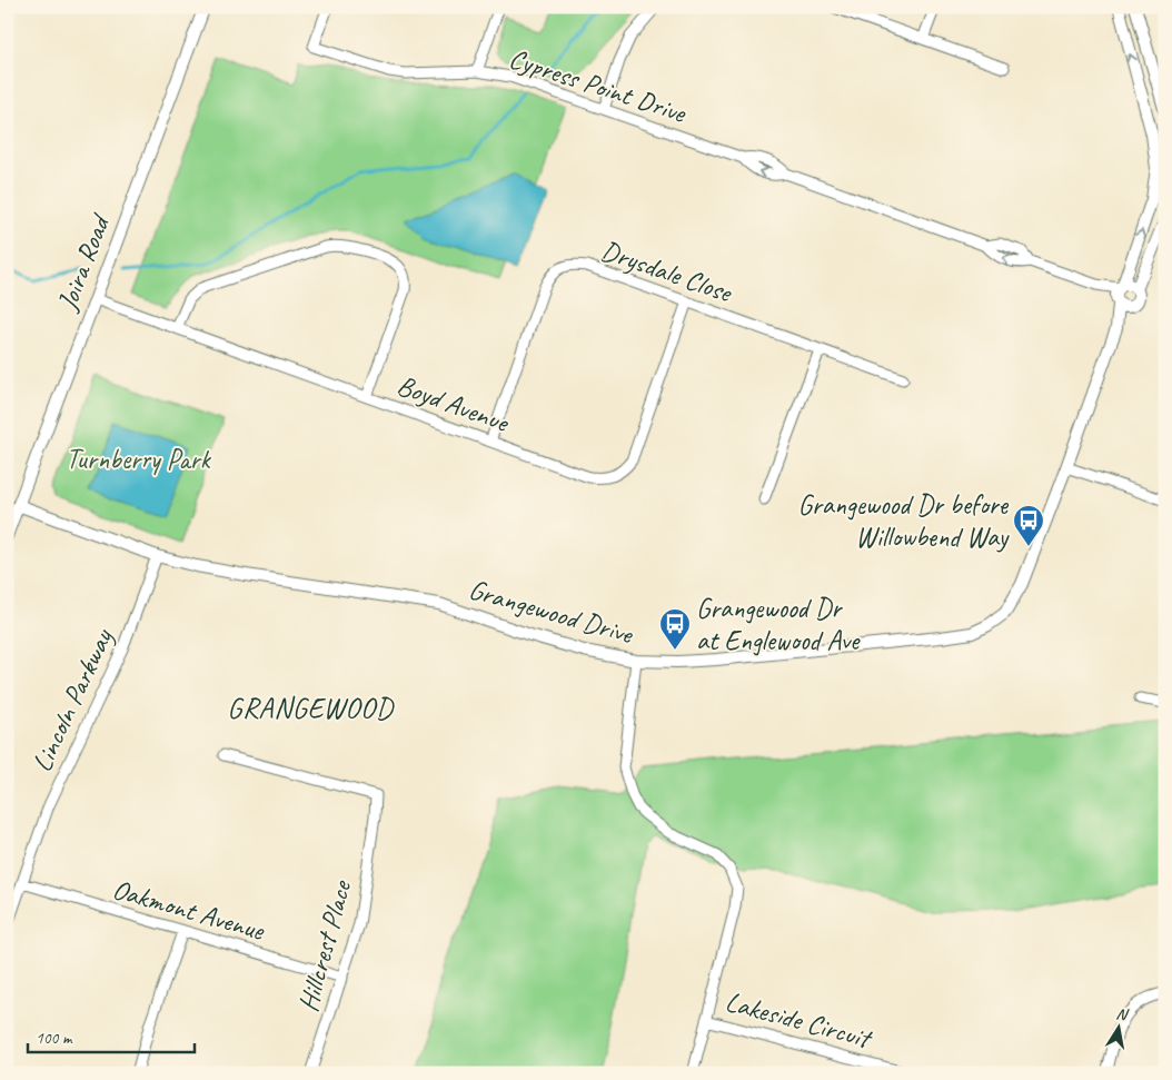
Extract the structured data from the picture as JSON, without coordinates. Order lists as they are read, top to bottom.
{
  "streets": {
    "street": [
      "Cypress Point Drive",
      "Joira Road",
      "Drysdale Close",
      "Boyd Avenue",
      "Grangewood Drive",
      "Lincoln Parkway",
      "Oakmont Avenue",
      "Hillcrest Place",
      "Lakeside Circuit"
    ]
  },
  "crossings": [
    ["Cypress Point Drive", "Grangewood Drive"],
    ["Joira Road", "Boyd Avenue"],
    ["Joira Road", "Grangewood Drive"],
    ["Drysdale Close", "Boyd Avenue"],
    ["Grangewood Drive", "Lincoln Parkway"],
    ["Lincoln Parkway", "Oakmont Avenue"],
    ["Oakmont Avenue", "Hillcrest Place"]
  ],
  "districts": ["GRANGEWOOD"],
  "parks": ["Turnberry Park"],
  "places": {
    "bus stop": ["Grangewood Dr before Willowbend Way", "Grangewood Dr at Englewood Ave"]
  },
  "scale_bar": "100 m",
  "north": "top"
}
